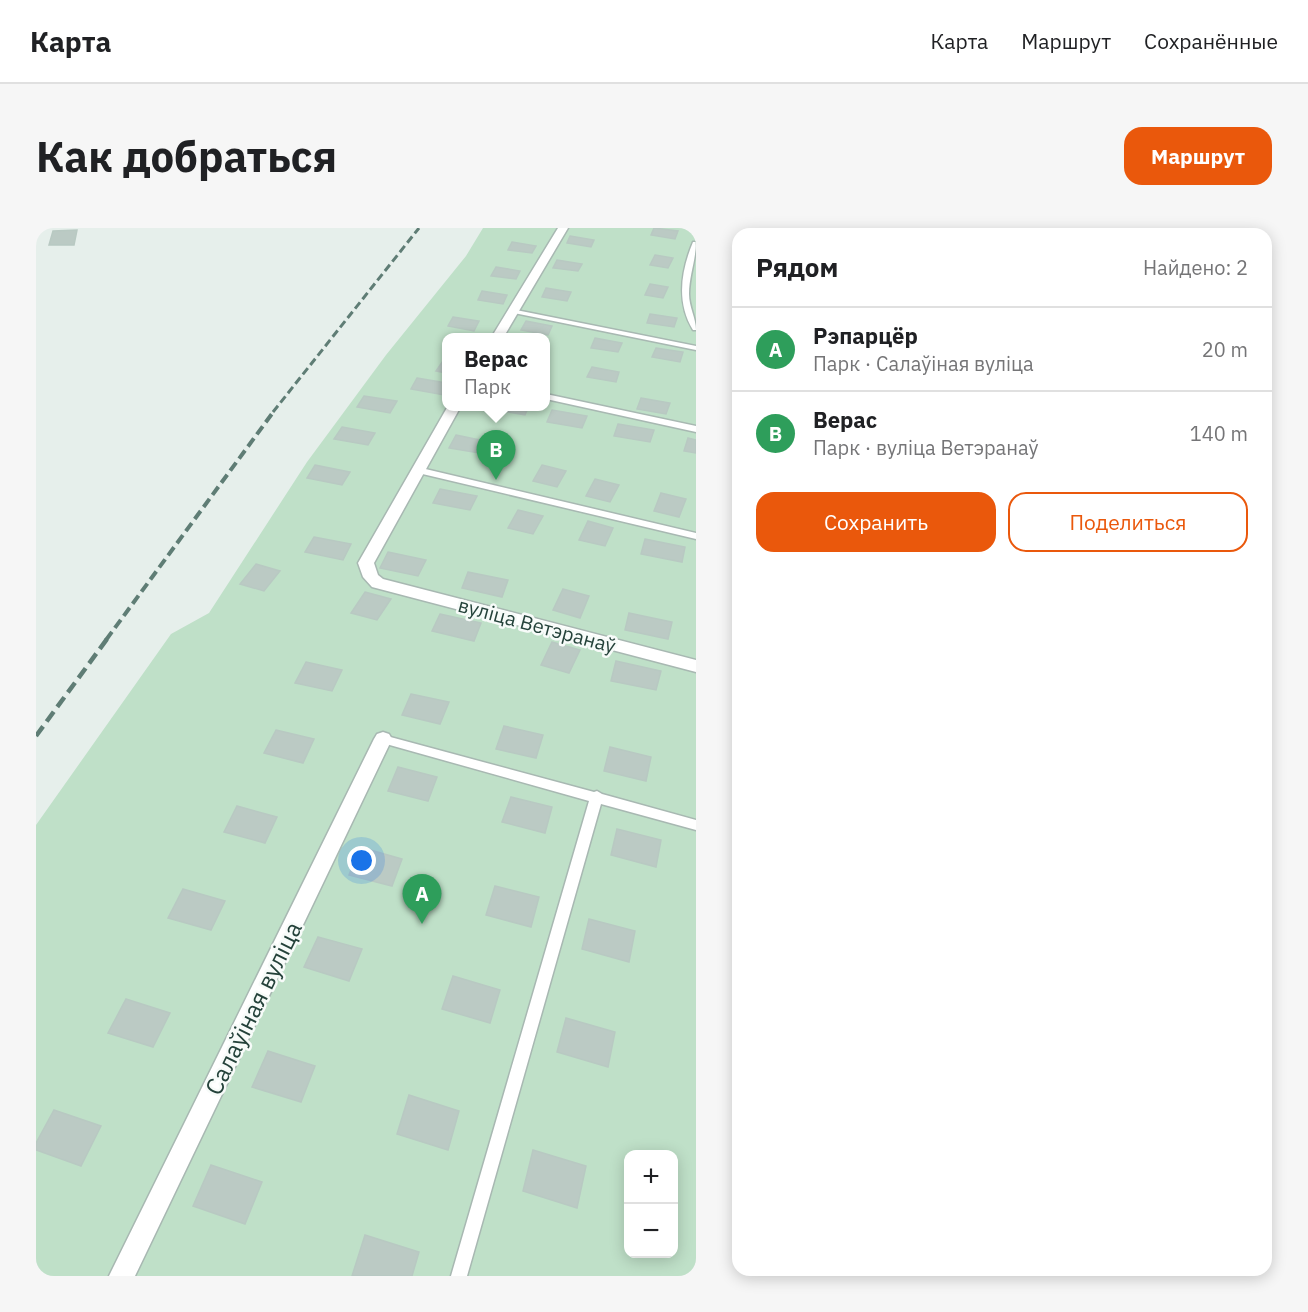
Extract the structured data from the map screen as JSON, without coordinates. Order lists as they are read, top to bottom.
{
  "streets": {
    "street": ["вуліца Ветэранаў", "Салаўіная вуліца"]
  },
  "page": {
    "header": "Карта",
    "nav": ["Карта", "Маршрут", "Сохранённые"],
    "buttons": [
      "Маршрут",
      ["Сохранить", "Поделиться"]
    ],
    "title": "Как добраться",
    "heading": ["Рядом", "Найдено: 2"],
    "list": [
      {
        "mark": "A",
        "name": "Рэпарцёр",
        "note": "Парк · Салаўіная вуліца",
        "value": "20 m"
      },
      {
        "mark": "B",
        "name": "Верас",
        "note": "Парк · вуліца Ветэранаў",
        "value": "140 m"
      }
    ],
    "popup": ["Верас", "Парк"],
    "pins": ["B", "A"],
    "map_buttons": ["+", "−"]
  }
}
